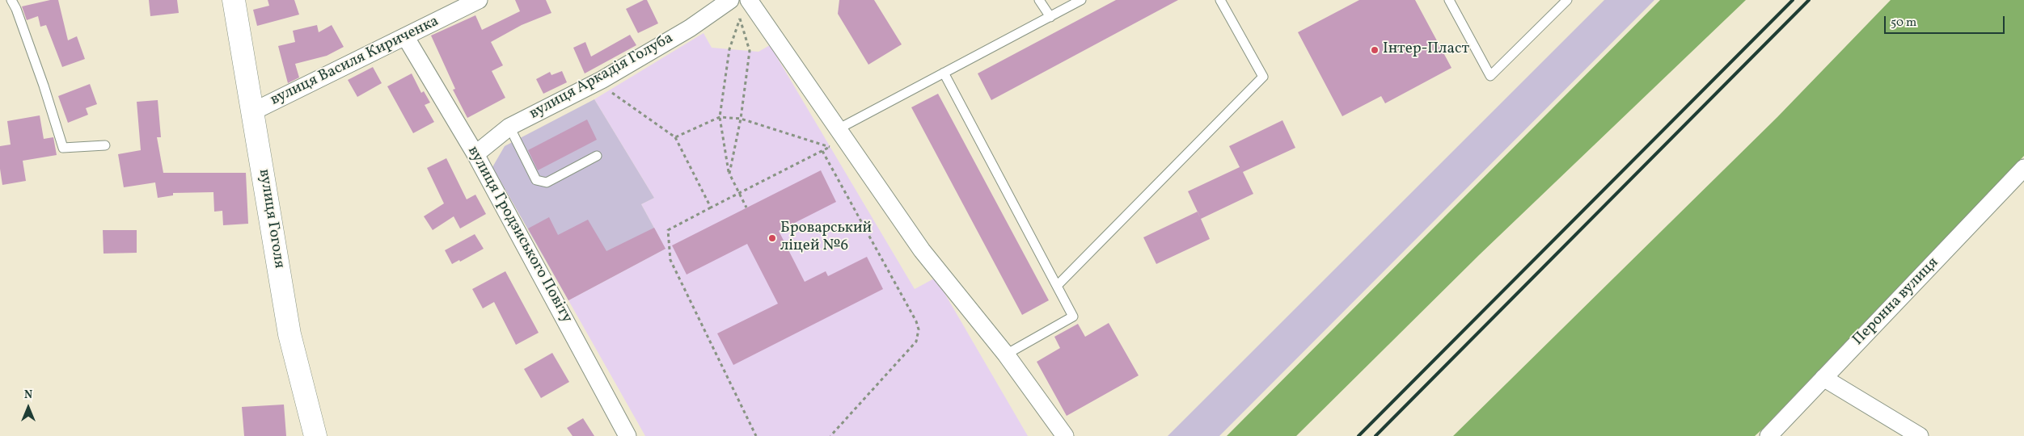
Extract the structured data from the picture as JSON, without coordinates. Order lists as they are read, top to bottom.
{
  "streets": {
    "street": [
      "вулиця Василя Кириченка",
      "вулиця Аркадія Голуба",
      "вулиця Гоголя",
      "вулиця Гродзиського Повіту",
      "Перонна вулиця"
    ]
  },
  "crossings": [
    ["вулиця Василя Кириченка", "вулиця Гоголя"],
    ["вулиця Василя Кириченка", "вулиця Гродзиського Повіту"],
    ["вулиця Аркадія Голуба", "вулиця Гродзиського Повіту"]
  ],
  "places": ["Інтер-Пласт", "Броварський ліцей №6"],
  "scale_bar": "50 m",
  "north": "top"
}
